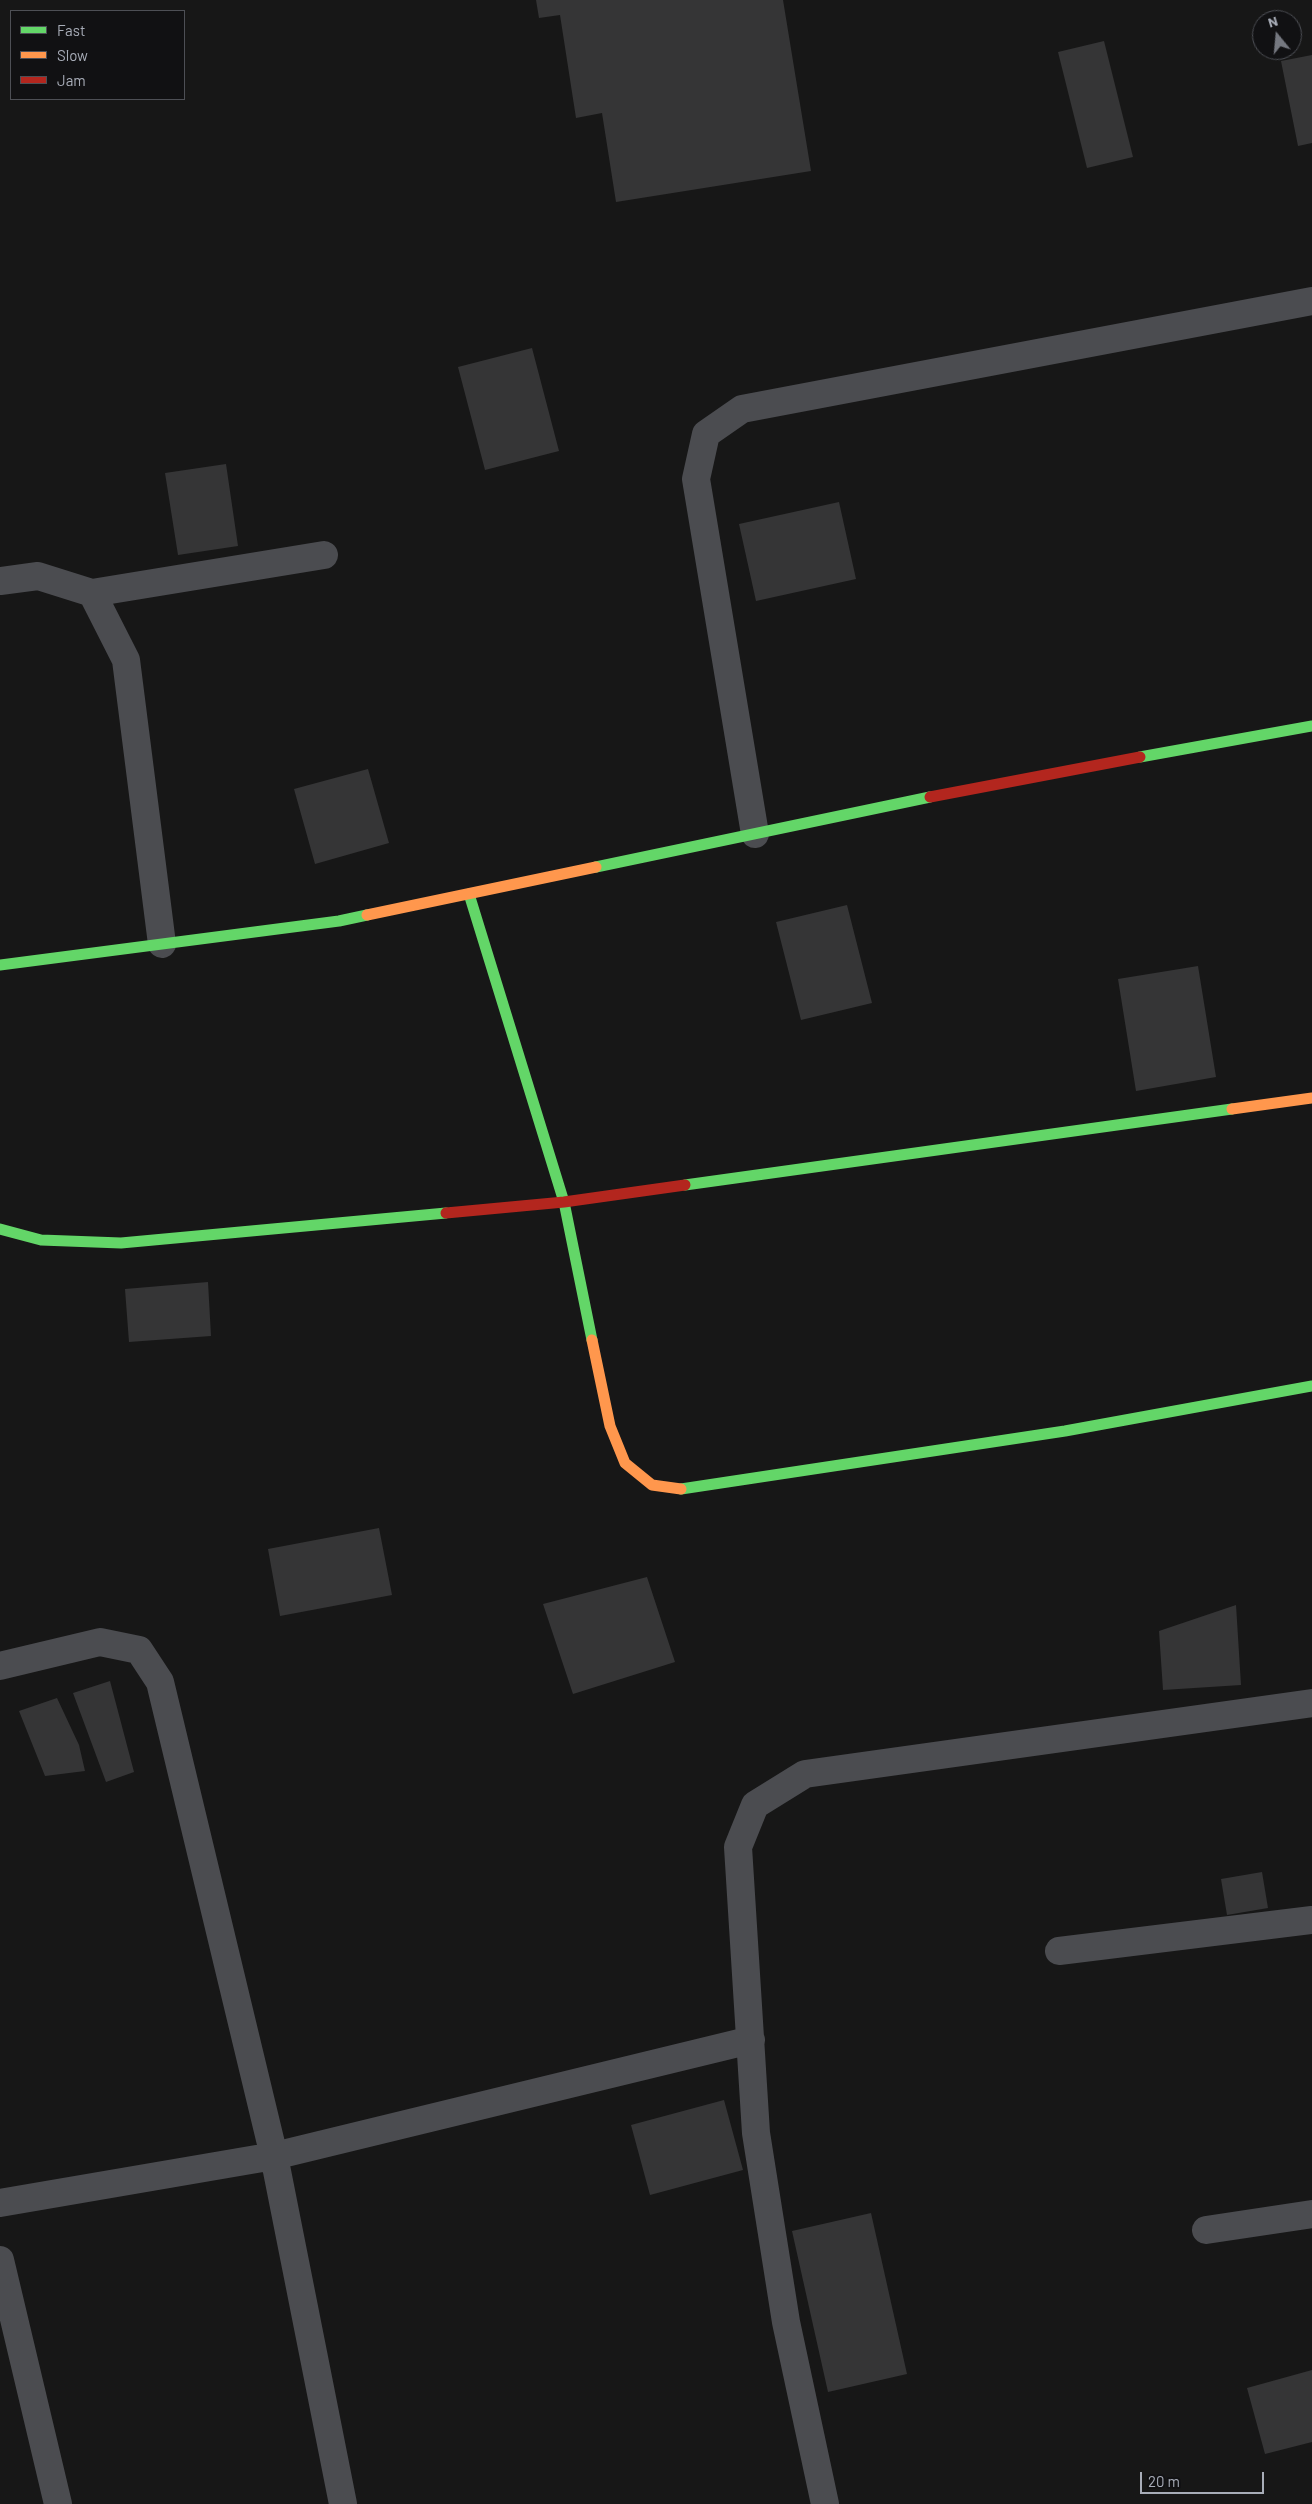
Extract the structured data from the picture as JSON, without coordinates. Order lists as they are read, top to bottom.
{
  "legend": ["Fast", "Slow", "Jam"],
  "scale_bar": "20 m",
  "north": "top"
}
